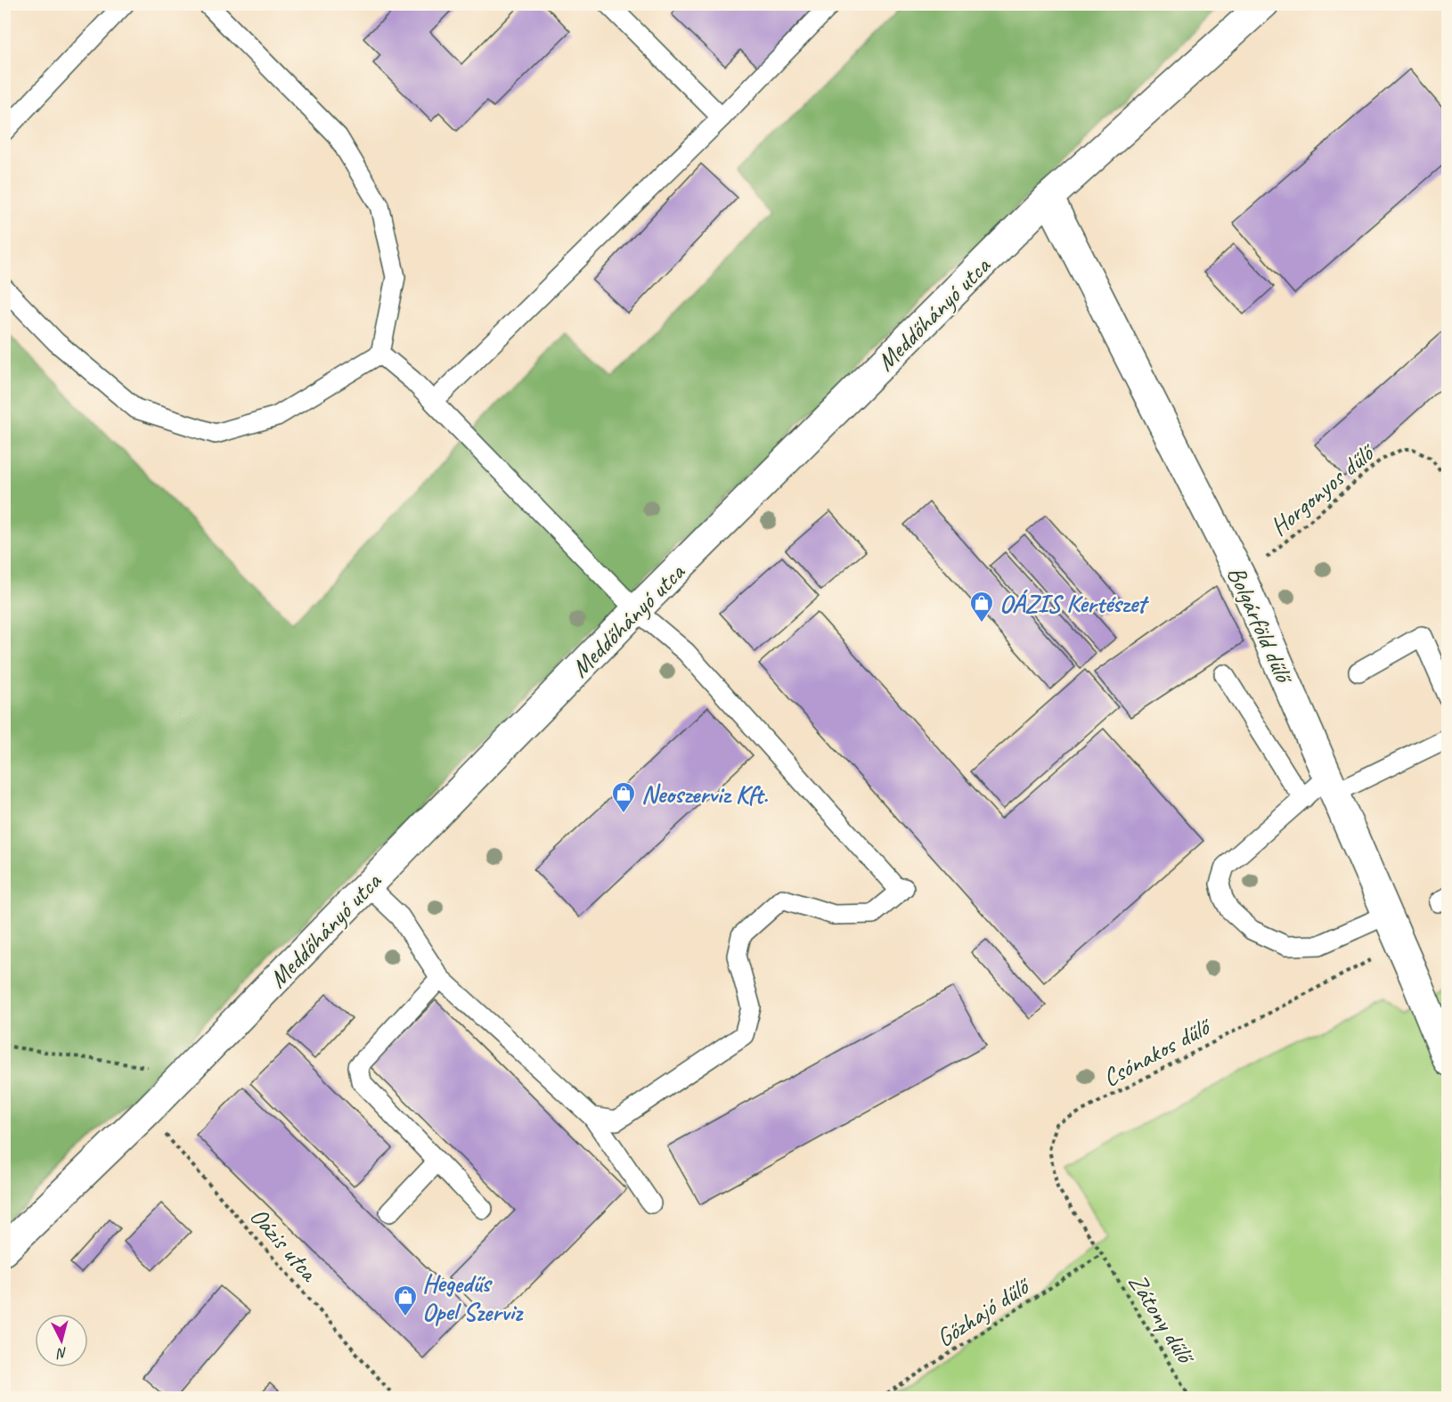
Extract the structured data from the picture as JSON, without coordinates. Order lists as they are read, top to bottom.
{
  "streets": {
    "street": ["Meddőhányó utca", "Bolgárföld dűlő"],
    "path": [
      "Horgonyos dűlő",
      "Csónakos dűlő",
      "Oázis utca",
      "Gőzhajó dűlő",
      "Zátony dűlő"
    ]
  },
  "crossings": [
    ["Meddőhányó utca", "Bolgárföld dűlő"],
    ["Meddőhányó utca", "Oázis utca"],
    ["Horgonyos dűlő", "Bolgárföld dűlő"],
    ["Bolgárföld dűlő", "Csónakos dűlő"],
    ["Csónakos dűlő", "Gőzhajó dűlő"],
    ["Csónakos dűlő", "Zátony dűlő"],
    ["Gőzhajó dűlő", "Zátony dűlő"]
  ],
  "places": {
    "shop": ["OÁZIS Kertészet", "Neoszerviz Kft.", "Hegedűs Opel Szerviz"]
  },
  "north": "bottom"
}
